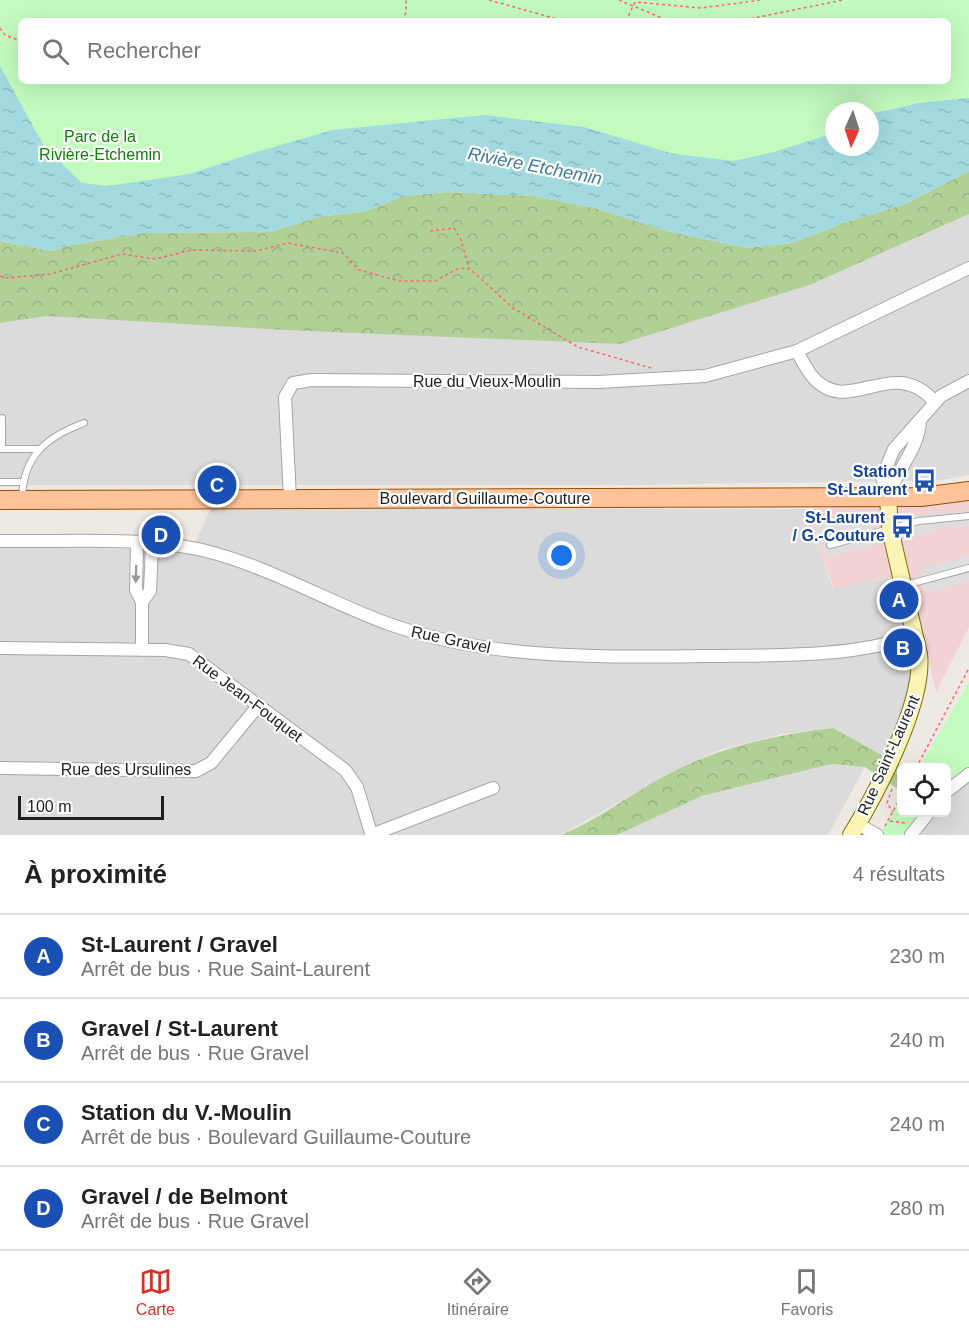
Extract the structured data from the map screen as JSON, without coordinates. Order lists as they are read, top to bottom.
{
  "streets": {
    "main road": ["Boulevard Guillaume-Couture"],
    "street": [
      "Rue du Vieux-Moulin",
      "Rue Gravel",
      "Rue Jean-Fouquet",
      "Rue Saint-Laurent",
      "Rue des Ursulines"
    ]
  },
  "crossings": [
    ["Rue du Vieux-Moulin", "Boulevard Guillaume-Couture"],
    ["Boulevard Guillaume-Couture", "Rue Saint-Laurent"],
    ["Rue Gravel", "Rue Saint-Laurent"],
    ["Rue Jean-Fouquet", "Rue des Ursulines"]
  ],
  "water": ["Rivière Etchemin"],
  "parks": ["Parc de la Rivière-Etchemin"],
  "places": {
    "bus stop": ["Station St-Laurent", "St-Laurent / G.-Couture"]
  },
  "scale_bar": "100 m",
  "north": "bottom",
  "page": {
    "search": "Rechercher",
    "pins": [
      "C",
      "D",
      "A",
      "B"
    ],
    "scale": "100 m",
    "heading": ["À proximité", "4 résultats"],
    "list": [
      {
        "mark": "A",
        "name": "St-Laurent / Gravel",
        "note": "Arrêt de bus · Rue Saint-Laurent",
        "value": "230 m"
      },
      {
        "mark": "B",
        "name": "Gravel / St-Laurent",
        "note": "Arrêt de bus · Rue Gravel",
        "value": "240 m"
      },
      {
        "mark": "C",
        "name": "Station du V.-Moulin",
        "note": "Arrêt de bus · Boulevard Guillaume-Couture",
        "value": "240 m"
      },
      {
        "mark": "D",
        "name": "Gravel / de Belmont",
        "note": "Arrêt de bus · Rue Gravel",
        "value": "280 m"
      }
    ],
    "nav": ["Carte", "Itinéraire", "Favoris"]
  }
}
